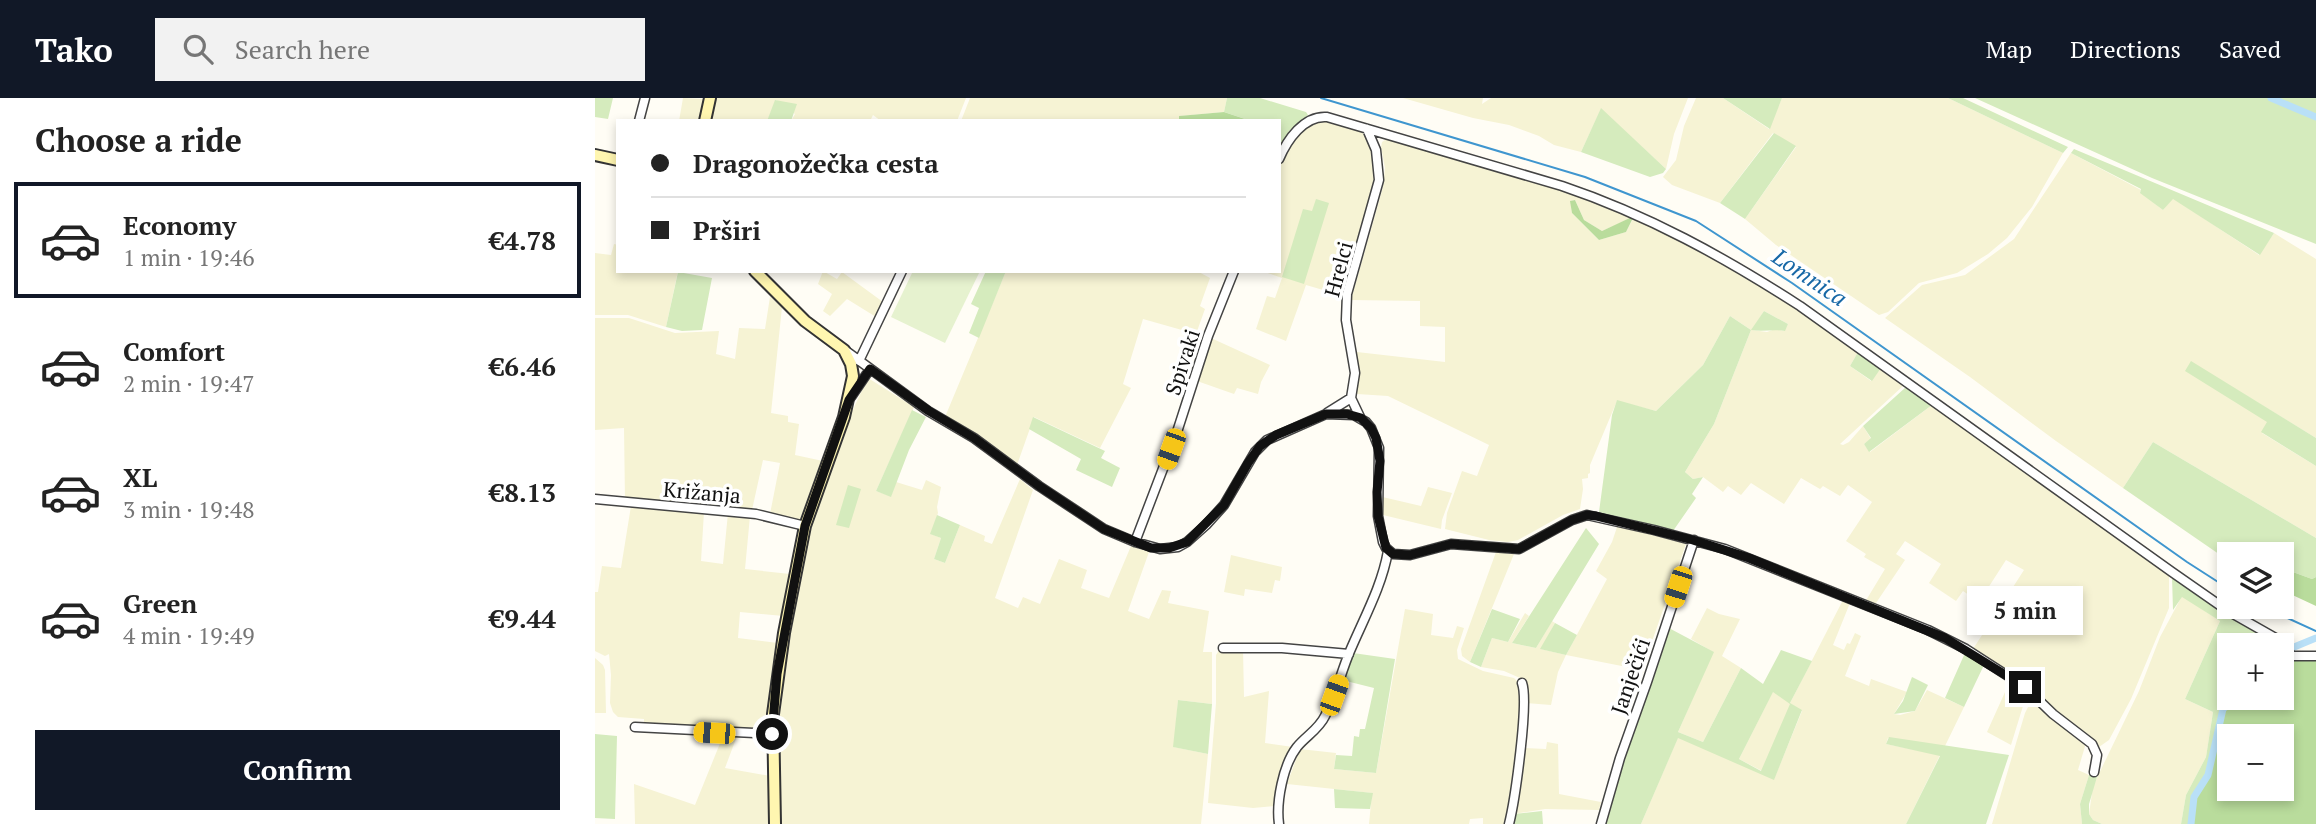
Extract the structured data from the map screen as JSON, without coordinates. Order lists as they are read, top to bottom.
{
  "streets": {
    "street": [
      "Hrelci",
      "Spivaki",
      "Križanja",
      "Janječići"
    ]
  },
  "water": ["Lomnica"],
  "page": {
    "header": "Tako",
    "search": "Search here",
    "nav": ["Map", "Directions", "Saved"],
    "heading": "Choose a ride",
    "banner": ["Dragonožečka cesta", "Prširi"],
    "list": [
      {
        "name": "Economy",
        "note": "1 min · 19:46",
        "value": "€4.78"
      },
      {
        "name": "Comfort",
        "note": "2 min · 19:47",
        "value": "€6.46"
      },
      {
        "name": "XL",
        "note": "3 min · 19:48",
        "value": "€8.13"
      },
      {
        "name": "Green",
        "note": "4 min · 19:49",
        "value": "€9.44"
      }
    ],
    "map_buttons": ["+", "−"],
    "bubble": "5 min",
    "buttons": "Confirm"
  }
}
